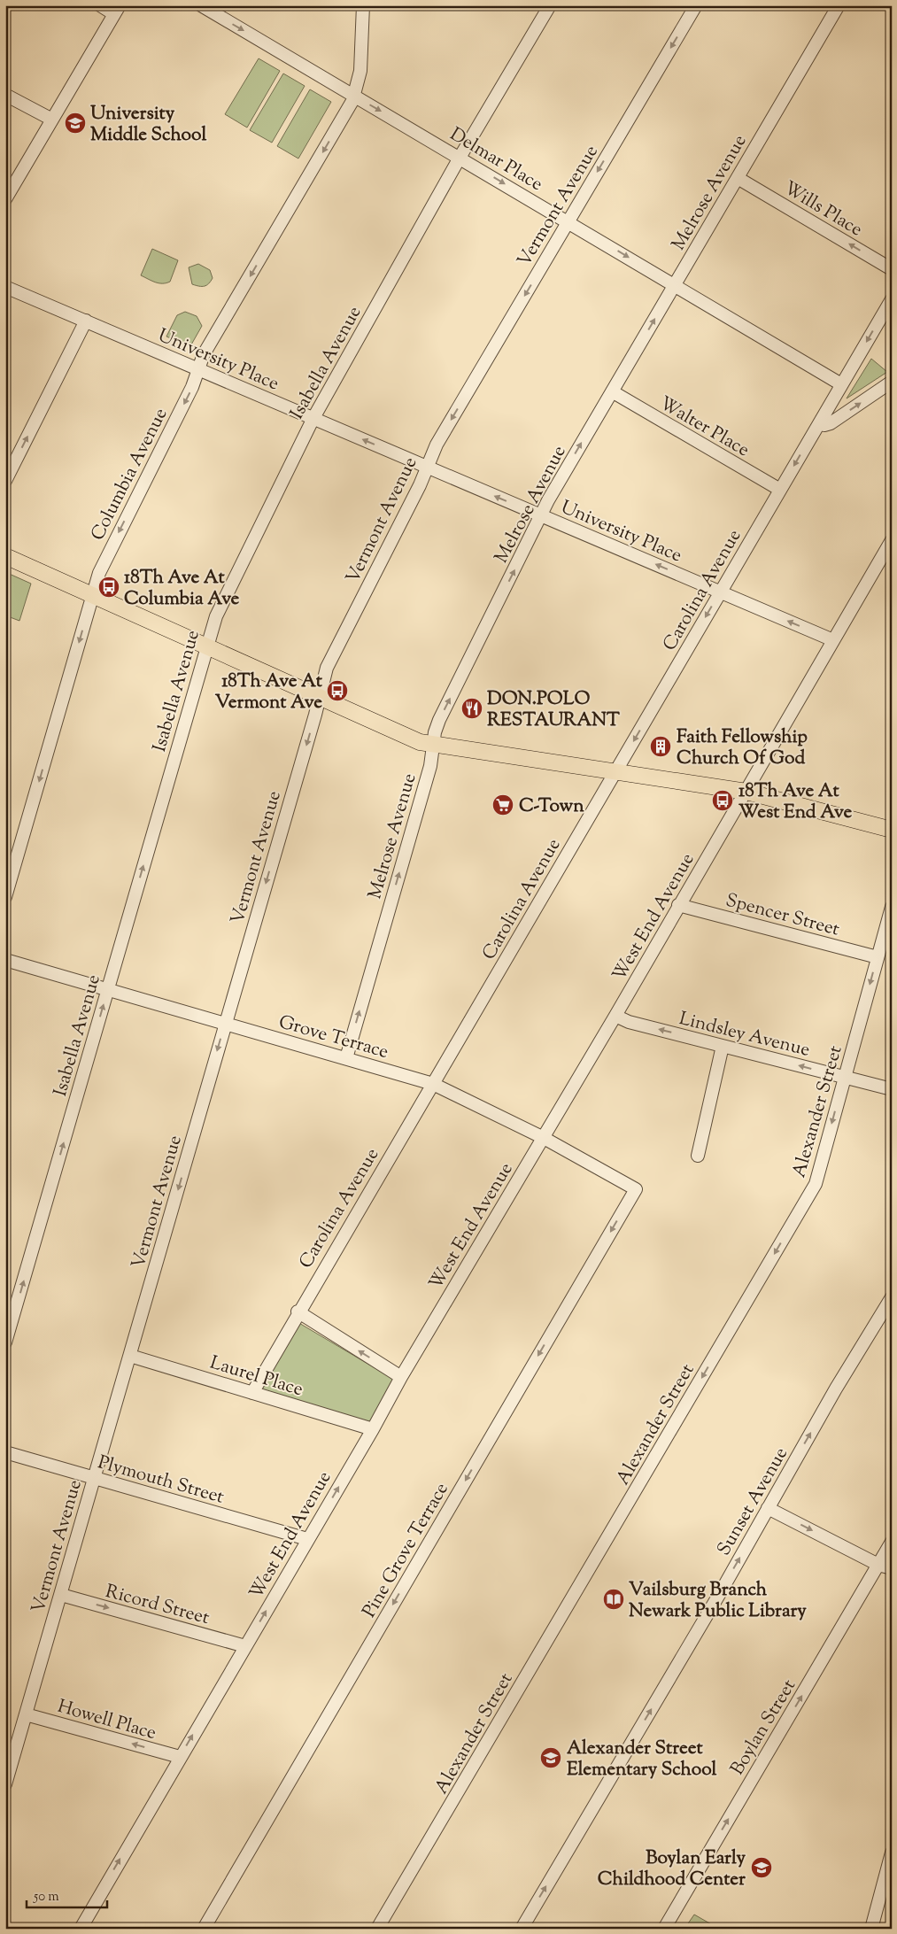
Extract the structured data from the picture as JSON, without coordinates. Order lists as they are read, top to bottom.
{
  "streets": {
    "street": [
      "Delmar Place",
      "Melrose Avenue",
      "Vermont Avenue",
      "Wills Place",
      "University Place",
      "Isabella Avenue",
      "Walter Place",
      "Columbia Avenue",
      "Carolina Avenue",
      "Spencer Street",
      "West End Avenue",
      "Lindsley Avenue",
      "Grove Terrace",
      "Alexander Street",
      "Laurel Place",
      "Plymouth Street",
      "Sunset Avenue",
      "Pine Grove Terrace",
      "Ricord Street",
      "Howell Place",
      "Boylan Street"
    ]
  },
  "crossings": [
    ["Delmar Place", "Melrose Avenue"],
    ["Delmar Place", "Vermont Avenue"],
    ["Delmar Place", "Isabella Avenue"],
    ["Delmar Place", "Columbia Avenue"],
    ["Delmar Place", "Carolina Avenue"],
    ["Melrose Avenue", "Wills Place"],
    ["Melrose Avenue", "University Place"],
    ["Melrose Avenue", "Walter Place"],
    ["Melrose Avenue", "Grove Terrace"],
    ["Vermont Avenue", "University Place"],
    ["Vermont Avenue", "Grove Terrace"],
    ["Vermont Avenue", "Laurel Place"],
    ["Vermont Avenue", "Plymouth Street"],
    ["Vermont Avenue", "Ricord Street"],
    ["Vermont Avenue", "Howell Place"],
    ["University Place", "Isabella Avenue"],
    ["University Place", "Columbia Avenue"],
    ["University Place", "Carolina Avenue"],
    ["University Place", "West End Avenue"],
    ["Isabella Avenue", "Grove Terrace"],
    ["Walter Place", "Carolina Avenue"],
    ["Carolina Avenue", "Grove Terrace"],
    ["Carolina Avenue", "Laurel Place"],
    ["Spencer Street", "West End Avenue"],
    ["Spencer Street", "Alexander Street"],
    ["West End Avenue", "Lindsley Avenue"],
    ["West End Avenue", "Grove Terrace"],
    ["West End Avenue", "Laurel Place"],
    ["West End Avenue", "Plymouth Street"],
    ["West End Avenue", "Ricord Street"],
    ["West End Avenue", "Howell Place"],
    ["Lindsley Avenue", "Alexander Street"],
    ["Grove Terrace", "Pine Grove Terrace"]
  ],
  "one_way": [
    "Delmar Place",
    "Melrose Avenue",
    "Vermont Avenue",
    "Wills Place",
    "University Place",
    "Isabella Avenue",
    "Columbia Avenue",
    "West End Avenue",
    "Lindsley Avenue",
    "Alexander Street",
    "Sunset Avenue",
    "Pine Grove Terrace",
    "Ricord Street",
    "Howell Place",
    "Boylan Street"
  ],
  "places": {
    "school or university": ["University Middle School", "Alexander Street Elementary School", "Boylan Early Childhood Center"],
    "bus stop": ["18Th Ave At Columbia Ave", "18Th Ave At Vermont Ave", "18Th Ave At West End Ave"],
    "restaurant": ["DON.POLO RESTAURANT"],
    "building": ["Faith Fellowship Church Of God"],
    "supermarket": ["C-Town"],
    "library": ["Vailsburg Branch Newark Public Library"]
  },
  "scale_bar": "50 m"
}
